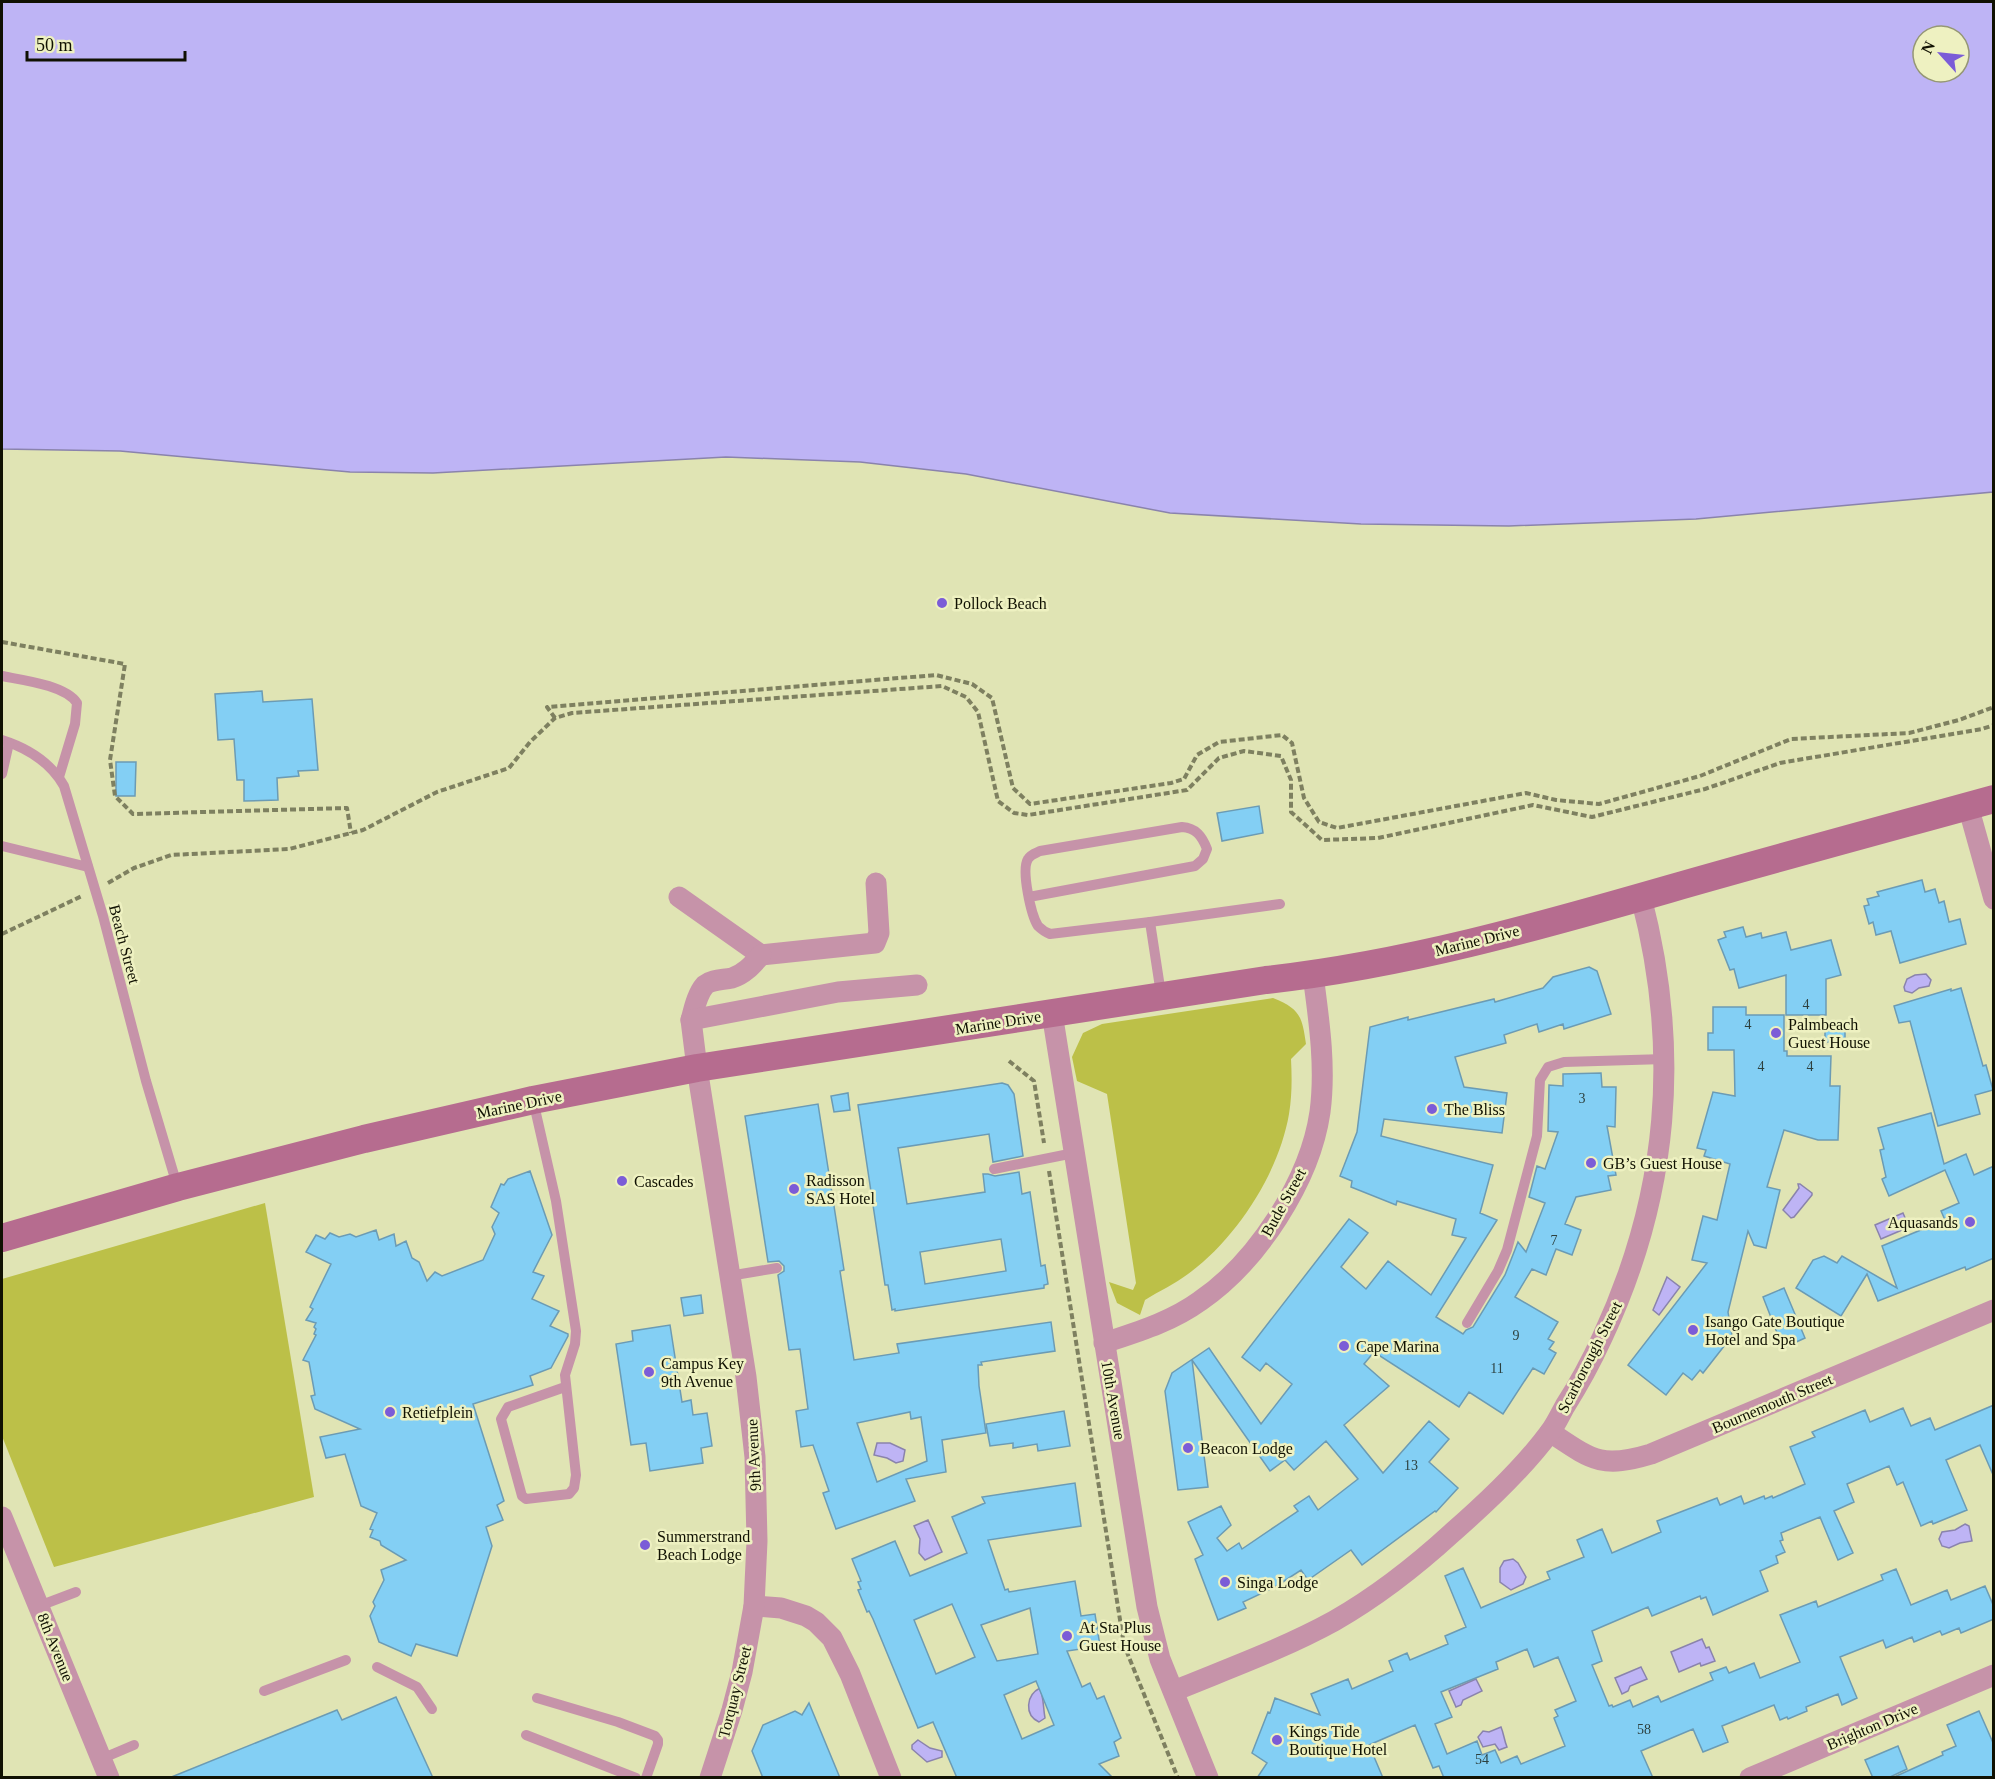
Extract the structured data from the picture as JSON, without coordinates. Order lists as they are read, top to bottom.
{
  "streets": {
    "main road": ["Marine Drive"],
    "street": [
      "Bude Street",
      "Scarborough Street",
      "10th Avenue",
      "Bournemouth Street",
      "9th Avenue",
      "8th Avenue",
      "Torquay Street",
      "Brighton Drive"
    ],
    "lane": ["Beach Street"]
  },
  "crossings": [
    ["Marine Drive", "Beach Street"],
    ["Marine Drive", "Bude Street"],
    ["Marine Drive", "Scarborough Street"],
    ["Marine Drive", "10th Avenue"],
    ["Marine Drive", "9th Avenue"],
    ["Bude Street", "10th Avenue"],
    ["Scarborough Street", "10th Avenue"],
    ["Scarborough Street", "Bournemouth Street"],
    ["9th Avenue", "Torquay Street"]
  ],
  "places": [
    "Pollock Beach",
    "Palmbeach Guest House",
    "The Bliss",
    "GB’s Guest House",
    "Cascades",
    "Radisson SAS Hotel",
    "Aquasands",
    "Isango Gate Boutique Hotel and Spa",
    "Cape Marina",
    "Campus Key 9th Avenue",
    "Retiefplein",
    "Beacon Lodge",
    "Summerstrand Beach Lodge",
    "Singa Lodge",
    "At Sta Plus Guest House",
    "Kings Tide Boutique Hotel"
  ],
  "house_numbers": [
    "4",
    "4",
    "4",
    "4",
    "3",
    "7",
    "9",
    "11",
    "13",
    "58",
    "54"
  ],
  "scale_bar": "50 m",
  "north": "top left"
}
